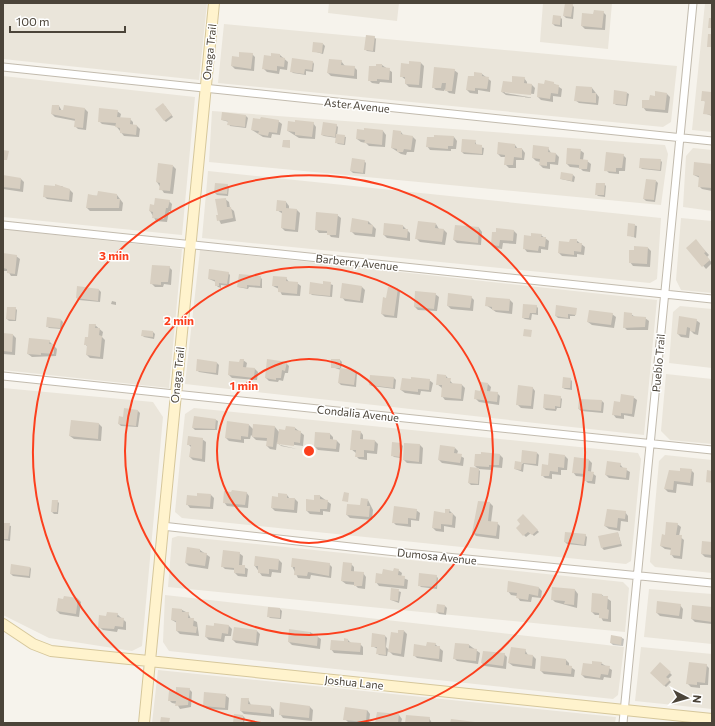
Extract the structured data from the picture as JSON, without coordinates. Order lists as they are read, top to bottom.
{
  "streets": {
    "street": [
      "Onaga Trail",
      "Aster Avenue",
      "Barberry Avenue",
      "Pueblo Trail",
      "Condalia Avenue",
      "Dumosa Avenue",
      "Joshua Lane"
    ]
  },
  "crossings": [
    ["Onaga Trail", "Aster Avenue"],
    ["Onaga Trail", "Barberry Avenue"],
    ["Onaga Trail", "Condalia Avenue"],
    ["Onaga Trail", "Dumosa Avenue"],
    ["Onaga Trail", "Joshua Lane"],
    ["Aster Avenue", "Pueblo Trail"],
    ["Barberry Avenue", "Pueblo Trail"],
    ["Pueblo Trail", "Condalia Avenue"],
    ["Pueblo Trail", "Dumosa Avenue"],
    ["Pueblo Trail", "Joshua Lane"]
  ],
  "scale_bar": "100 m",
  "north": "right",
  "rings": ["3 min", "2 min", "1 min"]
}
